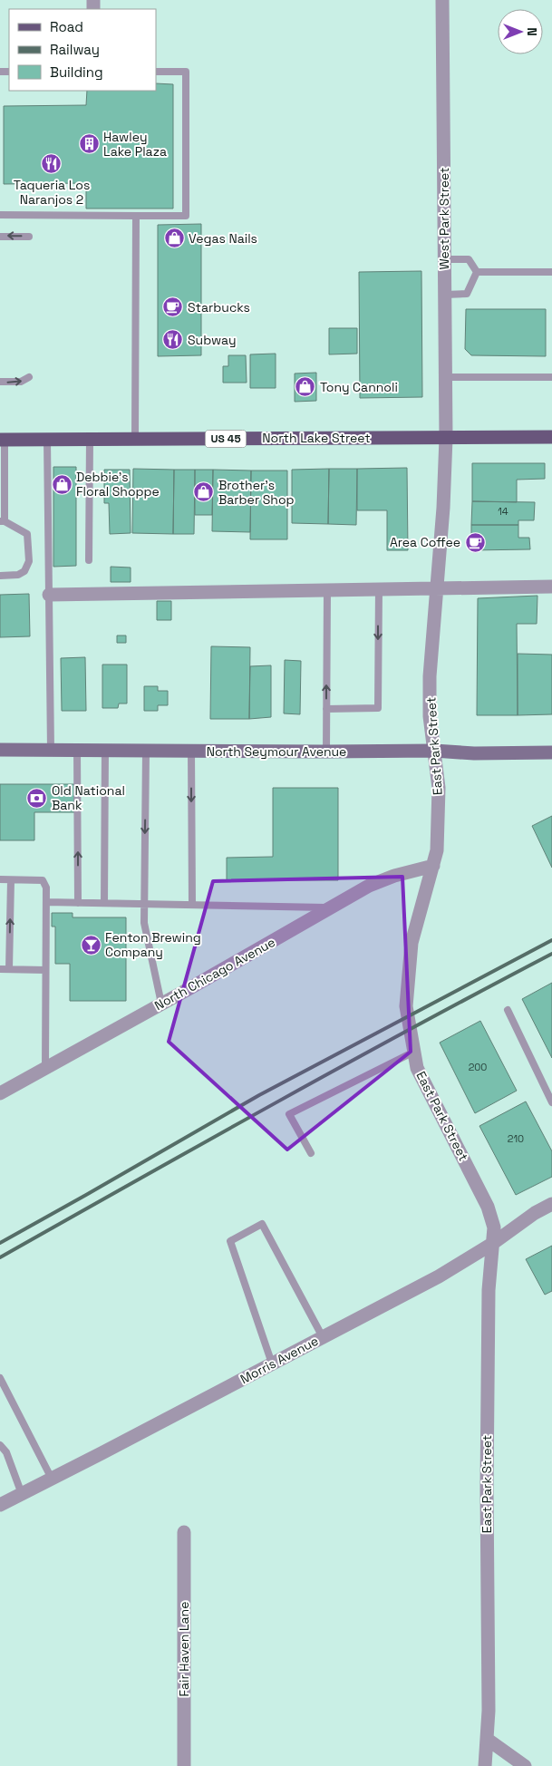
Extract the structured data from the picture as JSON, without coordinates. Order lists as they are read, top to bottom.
{
  "streets": {
    "main road": ["North Lake Street", "US 45"],
    "street": [
      "West Park Street",
      "East Park Street",
      "North Seymour Avenue",
      "North Chicago Avenue",
      "Morris Avenue",
      "Fair Haven Lane"
    ]
  },
  "crossings": [
    ["West Park Street", "North Lake Street"],
    ["West Park Street", "East Park Street"],
    ["North Lake Street", "East Park Street"],
    ["East Park Street", "North Seymour Avenue"],
    ["East Park Street", "North Chicago Avenue"],
    ["East Park Street", "Morris Avenue"]
  ],
  "places": {
    "building": ["Hawley Lake Plaza"],
    "restaurant": ["Taqueria Los Naranjos 2", "Subway"],
    "shop": [
      "Vegas Nails",
      "Tony Cannoli",
      "Debbie's Floral Shoppe",
      "Brother's Barber Shop"
    ],
    "cafe": ["Starbucks", "Area Coffee"],
    "bank": ["Old National Bank"],
    "bar": ["Fenton Brewing Company"]
  },
  "house_numbers": ["14", "200", "210"],
  "legend": ["Road", "Railway", "Building"],
  "north": "right"
}
